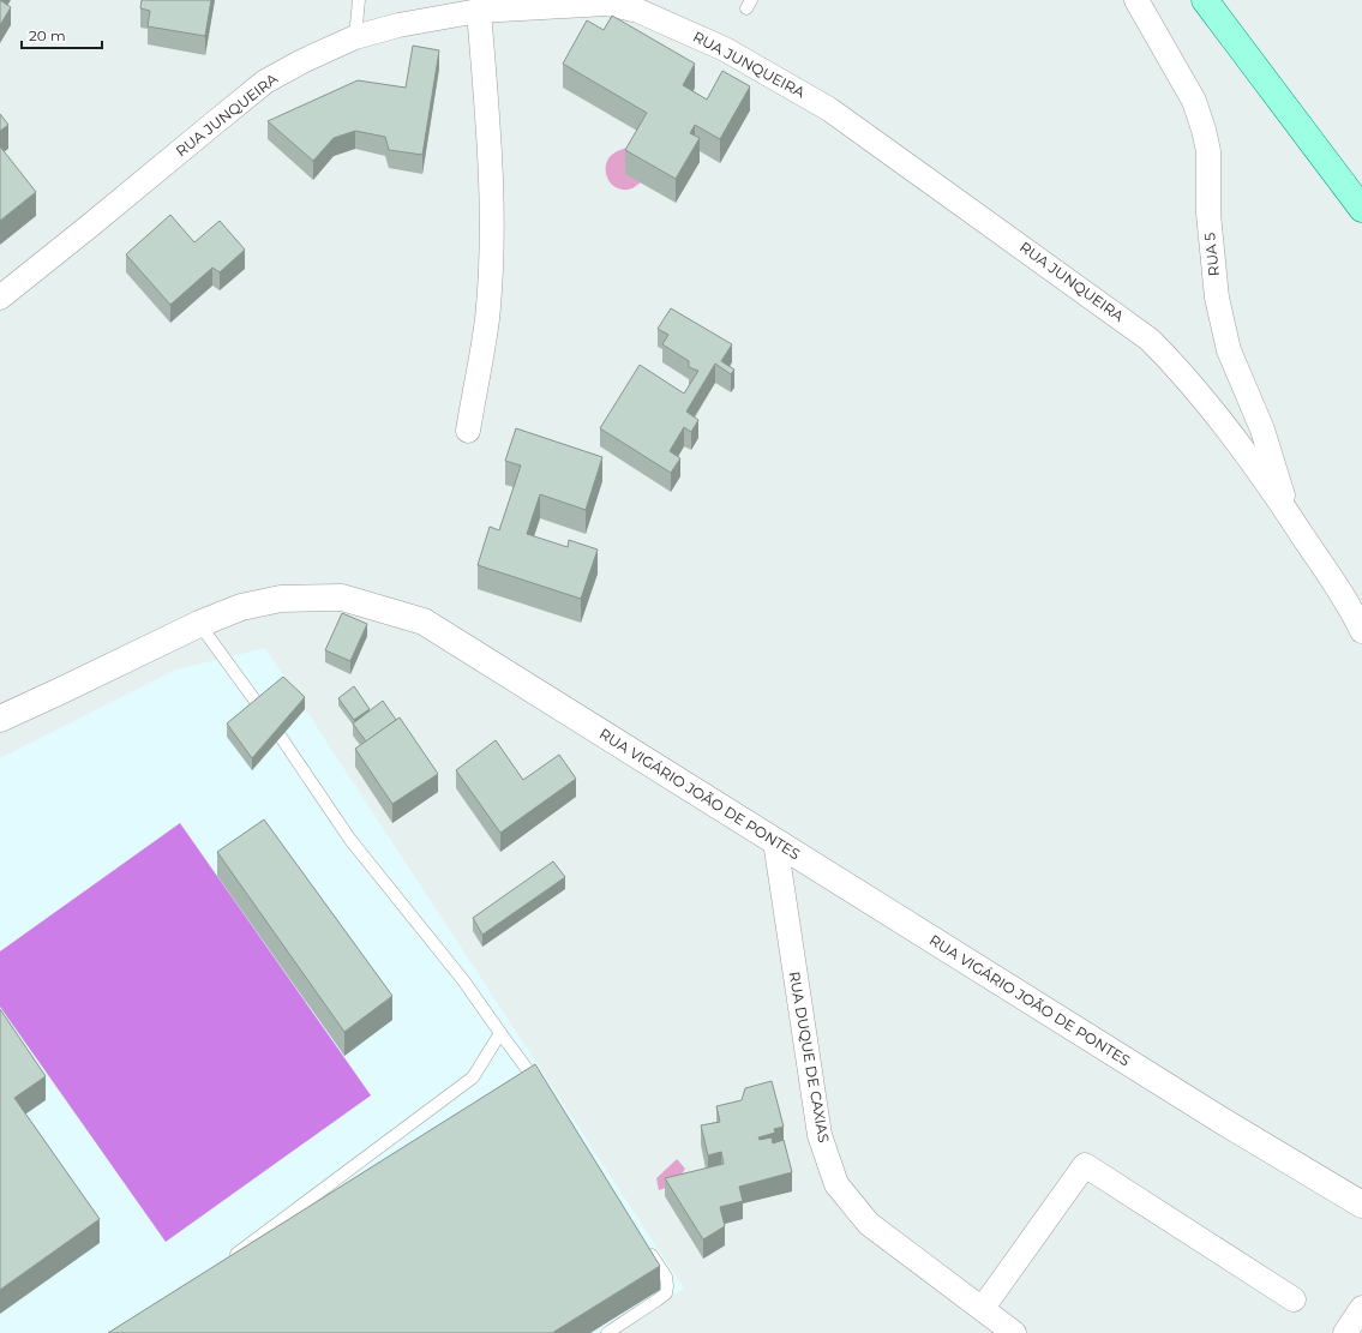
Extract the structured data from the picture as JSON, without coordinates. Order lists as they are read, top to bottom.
{
  "streets": {
    "street": [
      "RUA JUNQUEIRA",
      "RUA 5",
      "RUA VIGÁRIO JOÃO DE PONTES",
      "RUA DUQUE DE CAXIAS"
    ]
  },
  "crossings": [
    ["RUA JUNQUEIRA", "RUA 5"],
    ["RUA VIGÁRIO JOÃO DE PONTES", "RUA DUQUE DE CAXIAS"]
  ],
  "scale_bar": "20 m"
}
